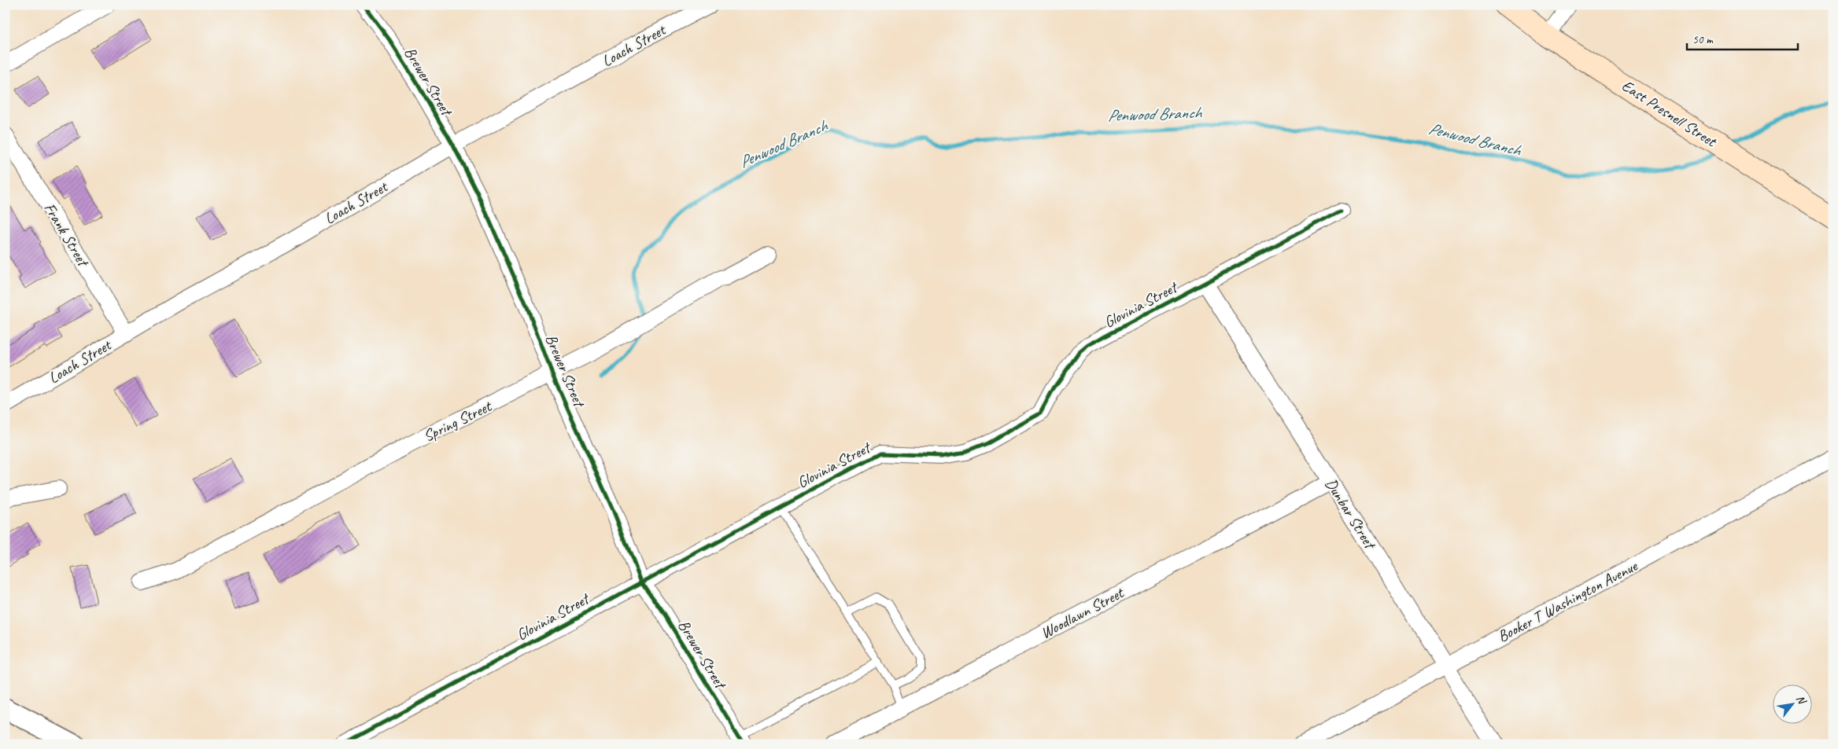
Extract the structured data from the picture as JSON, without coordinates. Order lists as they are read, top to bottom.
{
  "streets": {
    "main road": ["East Presnell Street"],
    "street": [
      "Loach Street",
      "Brewer Street",
      "Frank Street",
      "Glovinia Street",
      "Spring Street",
      "Dunbar Street",
      "Booker T Washington Avenue",
      "Woodlawn Street"
    ]
  },
  "crossings": [
    ["Loach Street", "Brewer Street"],
    ["Loach Street", "Frank Street"],
    ["Brewer Street", "Glovinia Street"],
    ["Brewer Street", "Spring Street"],
    ["Glovinia Street", "Dunbar Street"],
    ["Dunbar Street", "Booker T Washington Avenue"],
    ["Dunbar Street", "Woodlawn Street"]
  ],
  "water": ["Penwood Branch"],
  "scale_bar": "50 m",
  "north": "top right"
}
